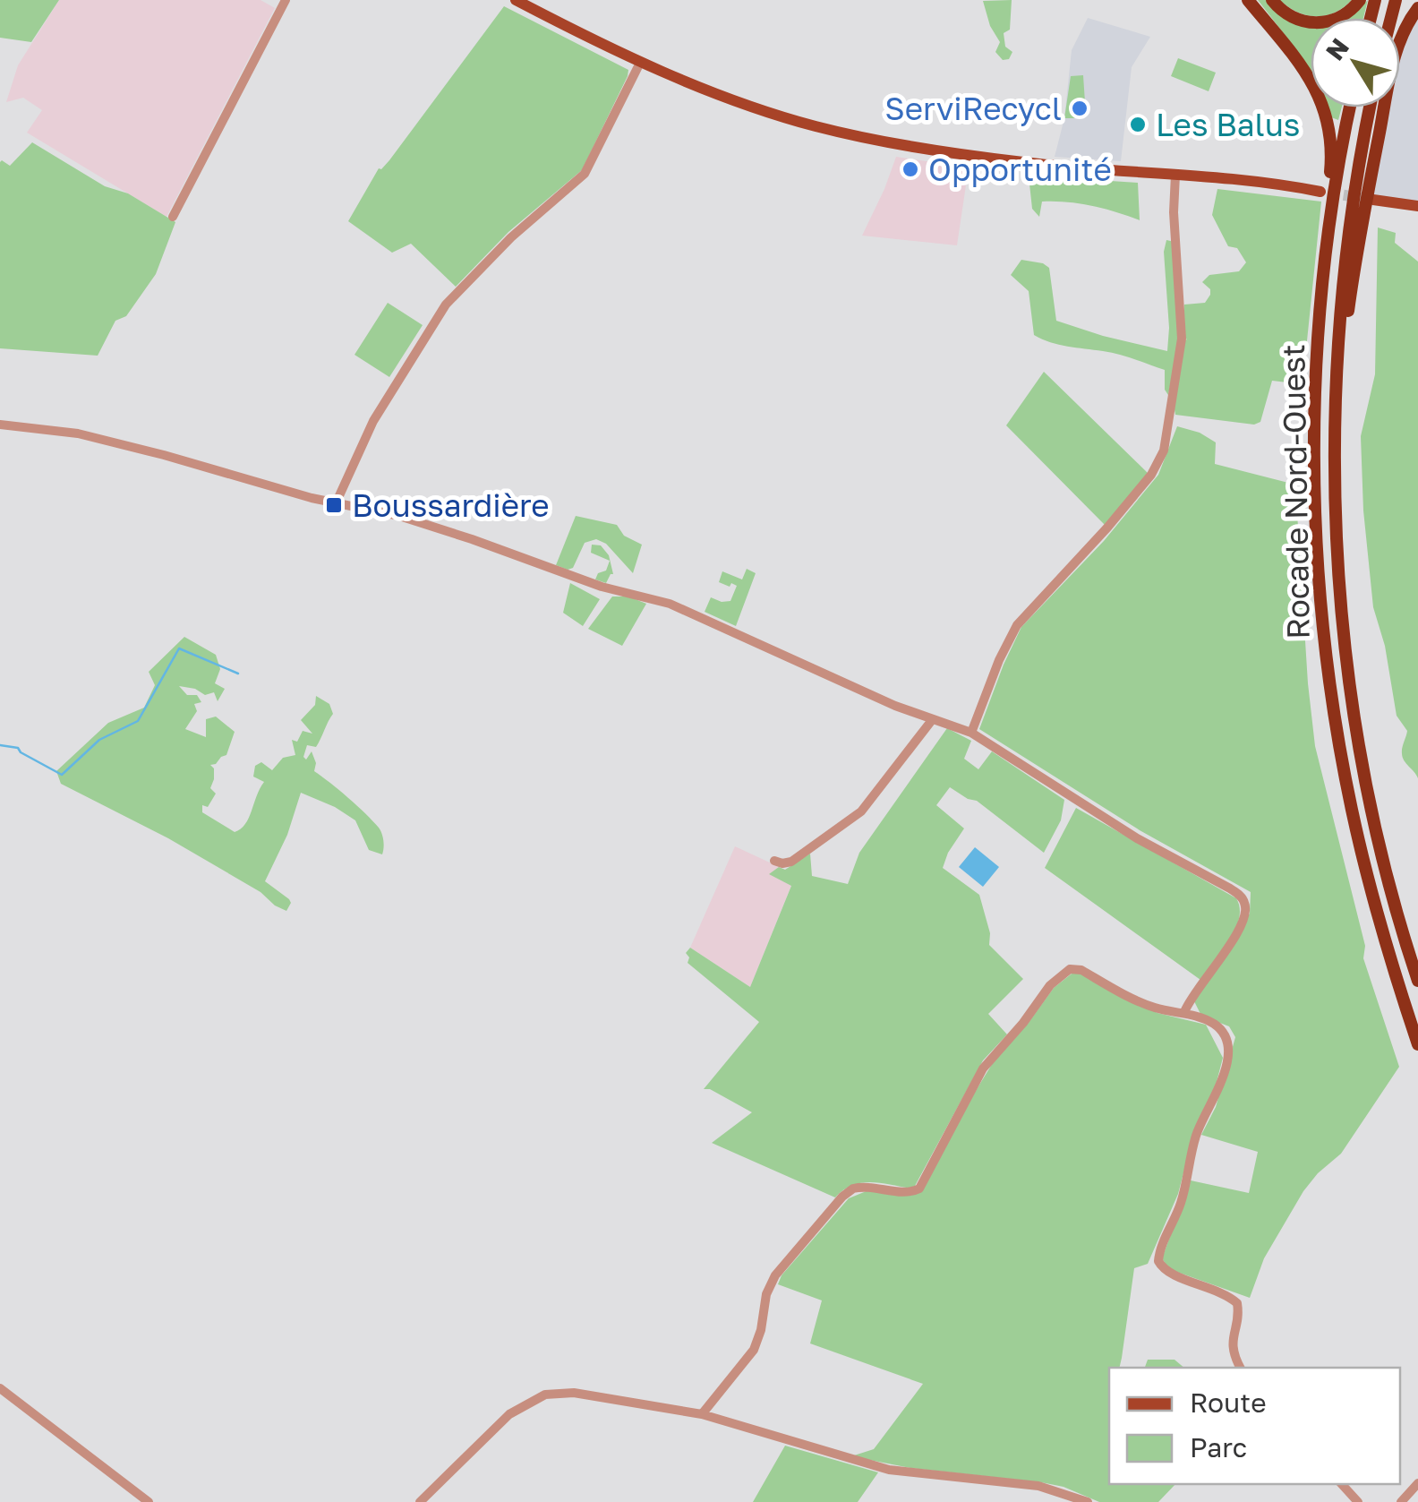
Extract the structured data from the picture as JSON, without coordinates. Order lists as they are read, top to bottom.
{
  "streets": {
    "highway": ["Rocade Nord-Ouest"]
  },
  "places": {
    "other": ["ServiRecycl", "Les Balus", "Opportunité"],
    "transit": ["Boussardière"]
  },
  "legend": ["Route", "Parc"],
  "north": "top left"
}
